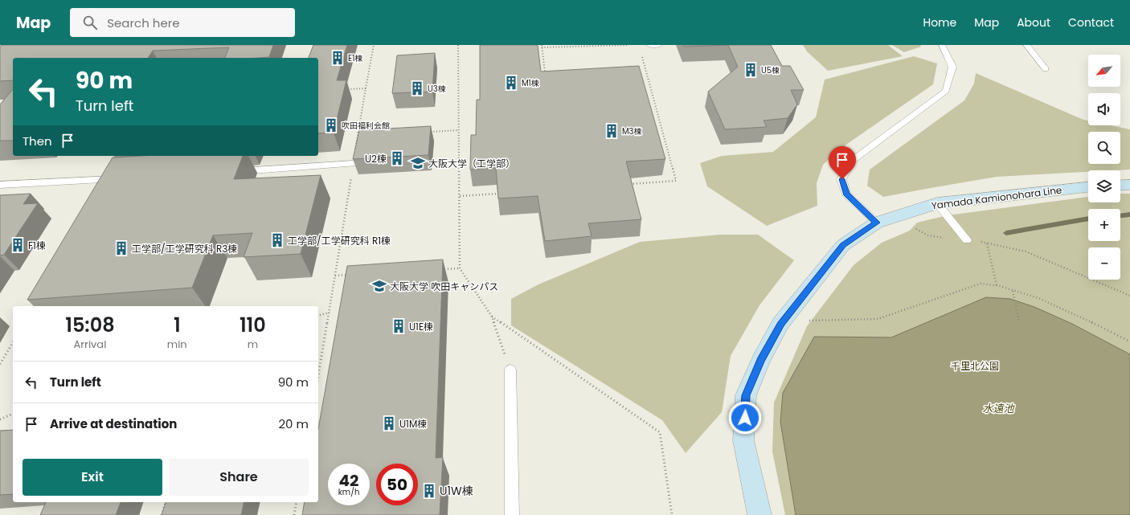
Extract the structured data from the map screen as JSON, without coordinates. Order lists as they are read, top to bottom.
{
  "streets": {
    "main road": ["Yamada Kamionohara Line"]
  },
  "water": ["水遠池"],
  "parks": ["千里北公園"],
  "places": {
    "building": [
      "E1棟",
      "U5棟",
      "M1棟",
      "U3棟",
      "吹田福利会館",
      "M3棟",
      "U2棟",
      "工学部/工学研究科 R1棟",
      "F1棟",
      "工学部/工学研究科 R3棟",
      "U1E棟",
      "U1M棟",
      "U1W棟"
    ],
    "school or university": ["大阪大学（工学部）", "大阪大学 吹田キャンパス"]
  },
  "north": "bottom left",
  "page": {
    "header": "Map",
    "search": "Search here",
    "nav": [
      "Home",
      "Map",
      "About",
      "Contact"
    ],
    "map_buttons": ["+", "−"],
    "turn": ["90 m", "Turn left"],
    "then": "Then",
    "eta": [
      "15:08",
      "Arrival",
      "1",
      "min",
      "110",
      "m"
    ],
    "list": [
      {
        "name": "Turn left",
        "value": "90 m"
      },
      {
        "name": "Arrive at destination",
        "value": "20 m"
      }
    ],
    "buttons": ["Exit", "Share"],
    "speed": "42 km/h",
    "limit": "50"
  }
}
